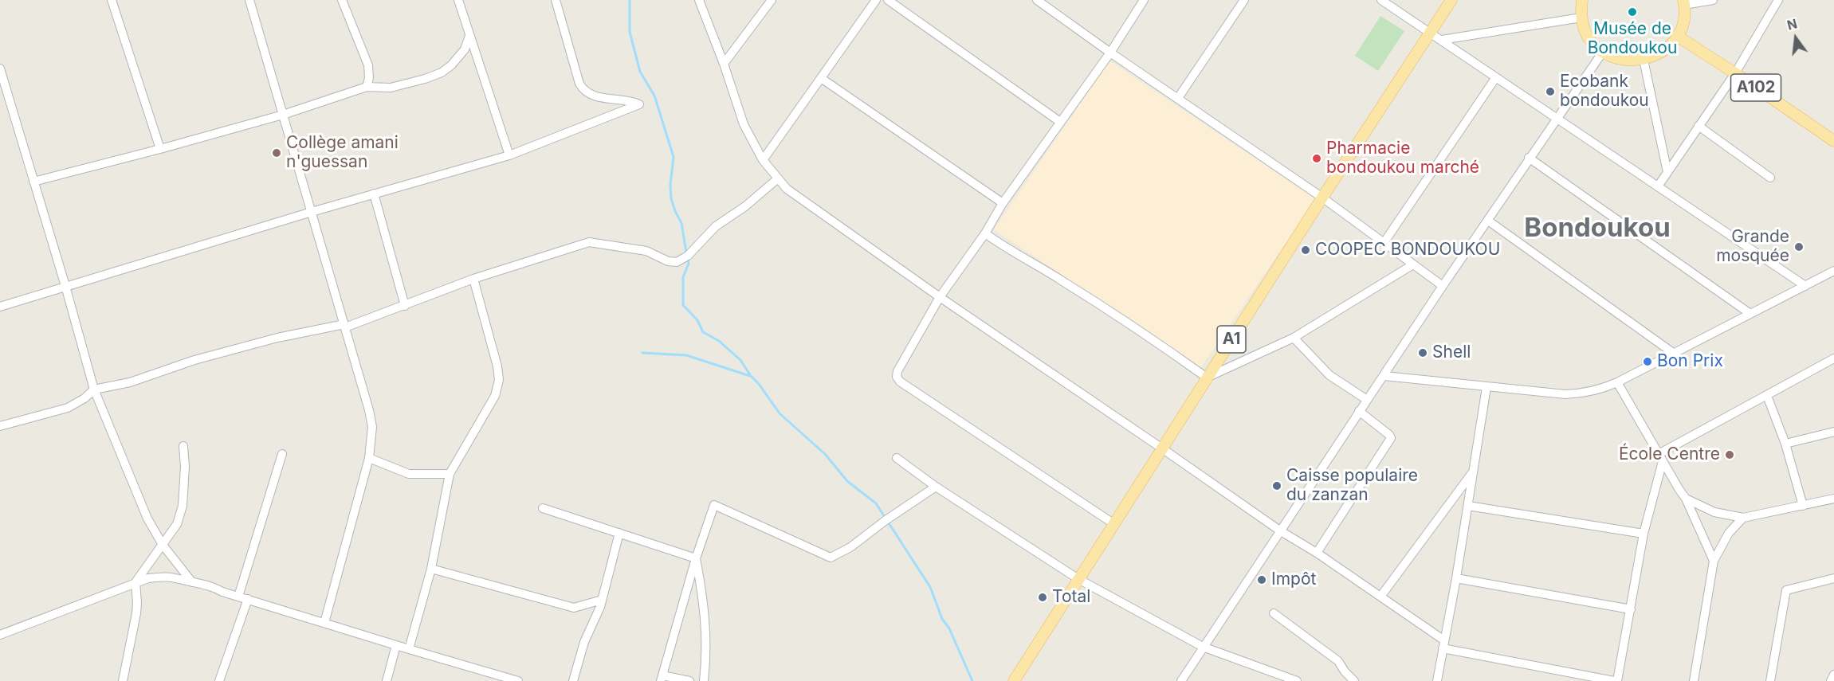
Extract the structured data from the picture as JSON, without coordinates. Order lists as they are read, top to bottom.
{
  "streets": {
    "main road": ["A102", "A1"]
  },
  "districts": ["Bondoukou"],
  "places": [
    "Musée de Bondoukou",
    "Ecobank bondoukou",
    "Collège amani n'guessan",
    "Pharmacie bondoukou marché",
    "Grande mosquée",
    "COOPEC BONDOUKOU",
    "Shell",
    "Bon Prix",
    "École Centre",
    "Caisse populaire du zanzan",
    "Impôt",
    "Total"
  ],
  "north": "top"
}
